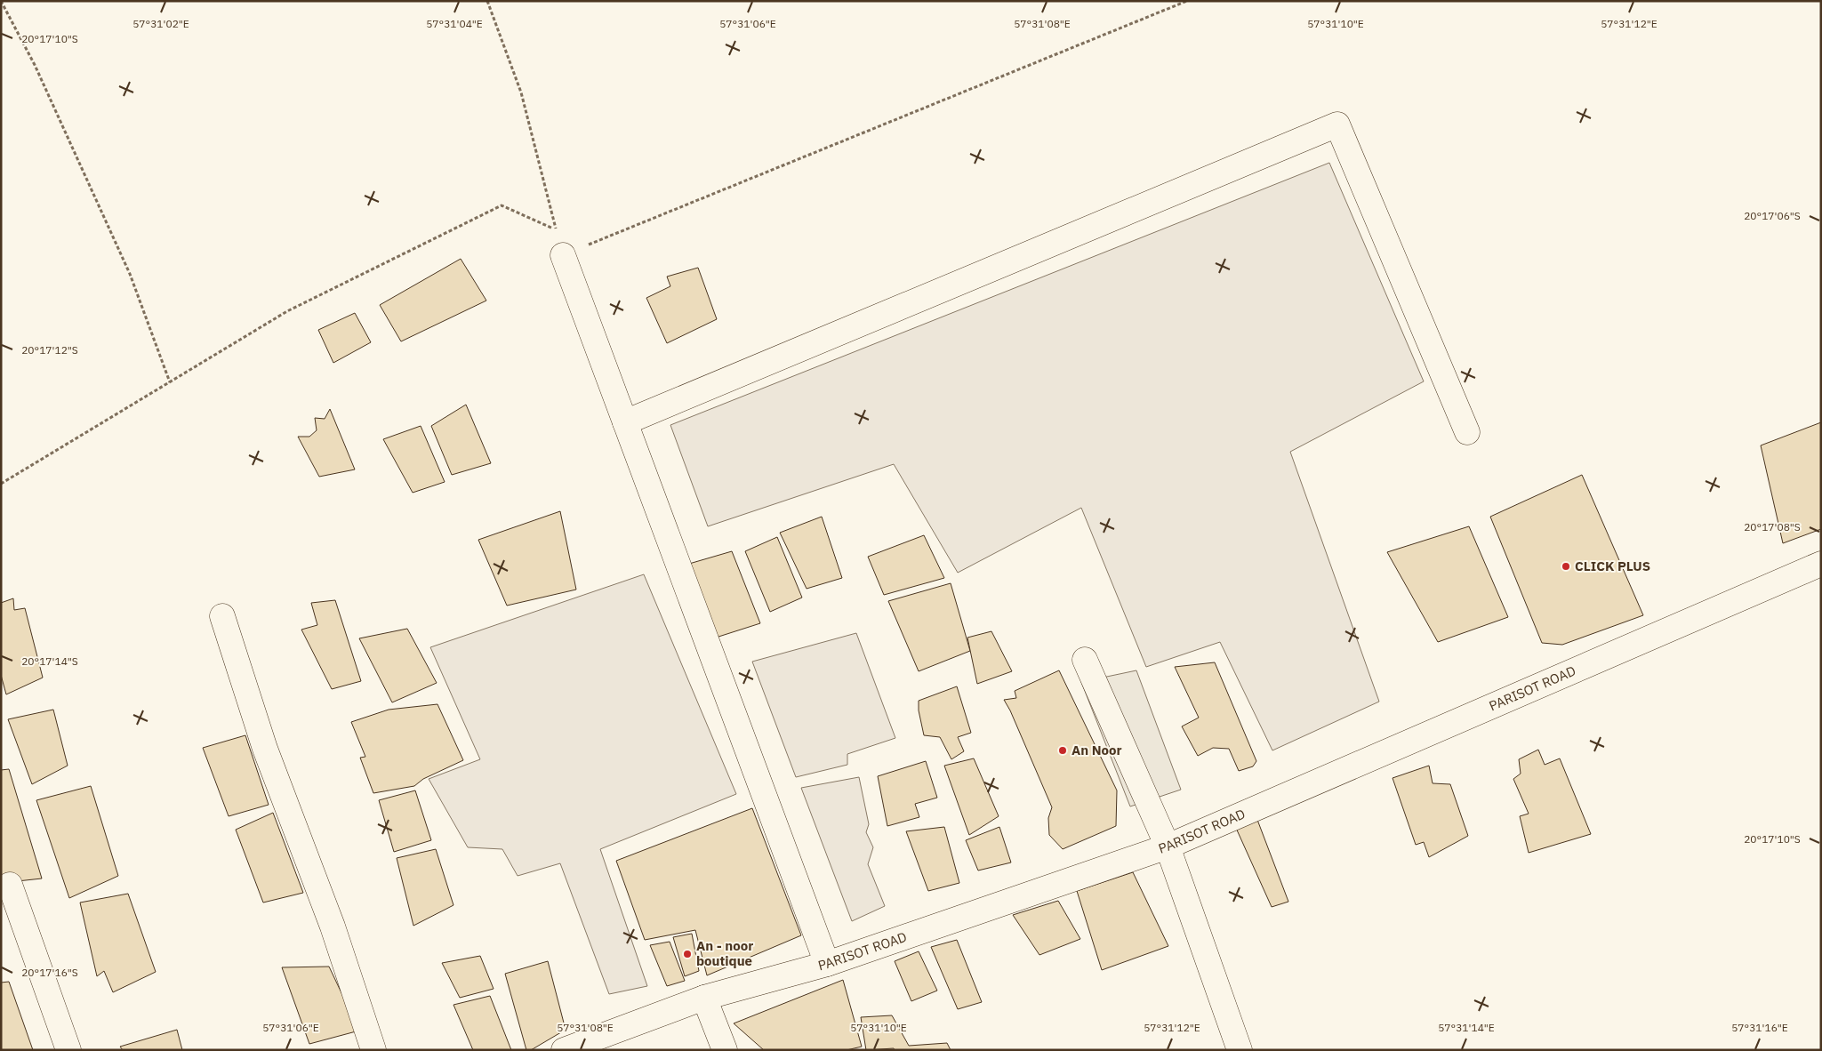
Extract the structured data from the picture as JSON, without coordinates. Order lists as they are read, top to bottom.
{
  "streets": {
    "street": ["PARISOT ROAD"]
  },
  "places": ["CLICK PLUS", "An Noor", "An - noor boutique"],
  "coordinates": [
    "57°31'10\"E",
    "57°31'02\"E",
    "57°31'04\"E",
    "57°31'06\"E",
    "57°31'08\"E",
    "57°31'12\"E",
    "20°17'10\"S",
    "20°17'06\"S",
    "20°17'12\"S",
    "20°17'08\"S",
    "20°17'14\"S",
    "20°17'16\"S",
    "57°31'14\"E",
    "57°31'16\"E"
  ]
}
